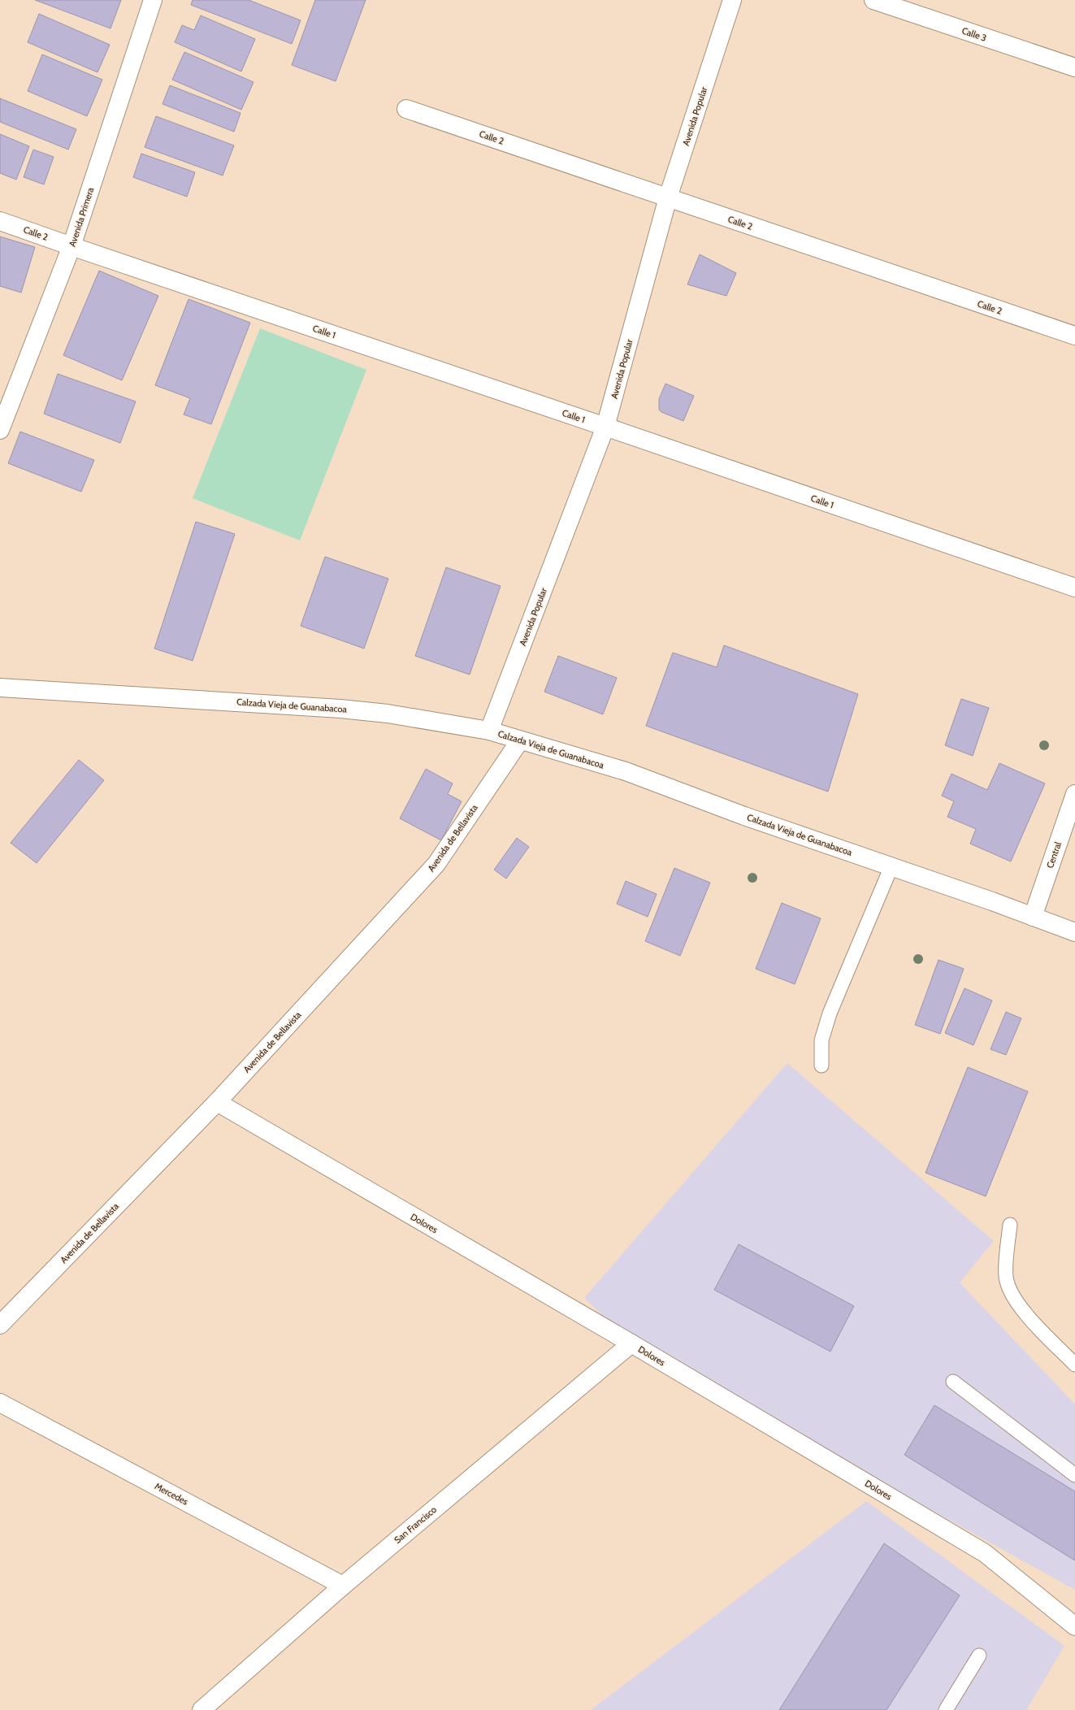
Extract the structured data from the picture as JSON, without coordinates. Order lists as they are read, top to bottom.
{
  "streets": {
    "street": [
      "Calle 3",
      "Avenida Popular",
      "Calle 2",
      "Avenida Primera",
      "Calle 1",
      "Calzada Vieja de Guanabacoa",
      "Avenida de Bellavista",
      "Central",
      "Dolores",
      "Mercedes",
      "San Francisco"
    ]
  },
  "crossings": [
    ["Avenida Popular", "Calle 2"],
    ["Avenida Popular", "Calle 1"],
    ["Avenida Popular", "Calzada Vieja de Guanabacoa"],
    ["Calle 2", "Avenida Primera"],
    ["Calle 2", "Calle 1"],
    ["Avenida Primera", "Calle 1"],
    ["Calzada Vieja de Guanabacoa", "Avenida de Bellavista"],
    ["Calzada Vieja de Guanabacoa", "Central"],
    ["Avenida de Bellavista", "Dolores"],
    ["Dolores", "San Francisco"],
    ["Mercedes", "San Francisco"]
  ]
}
